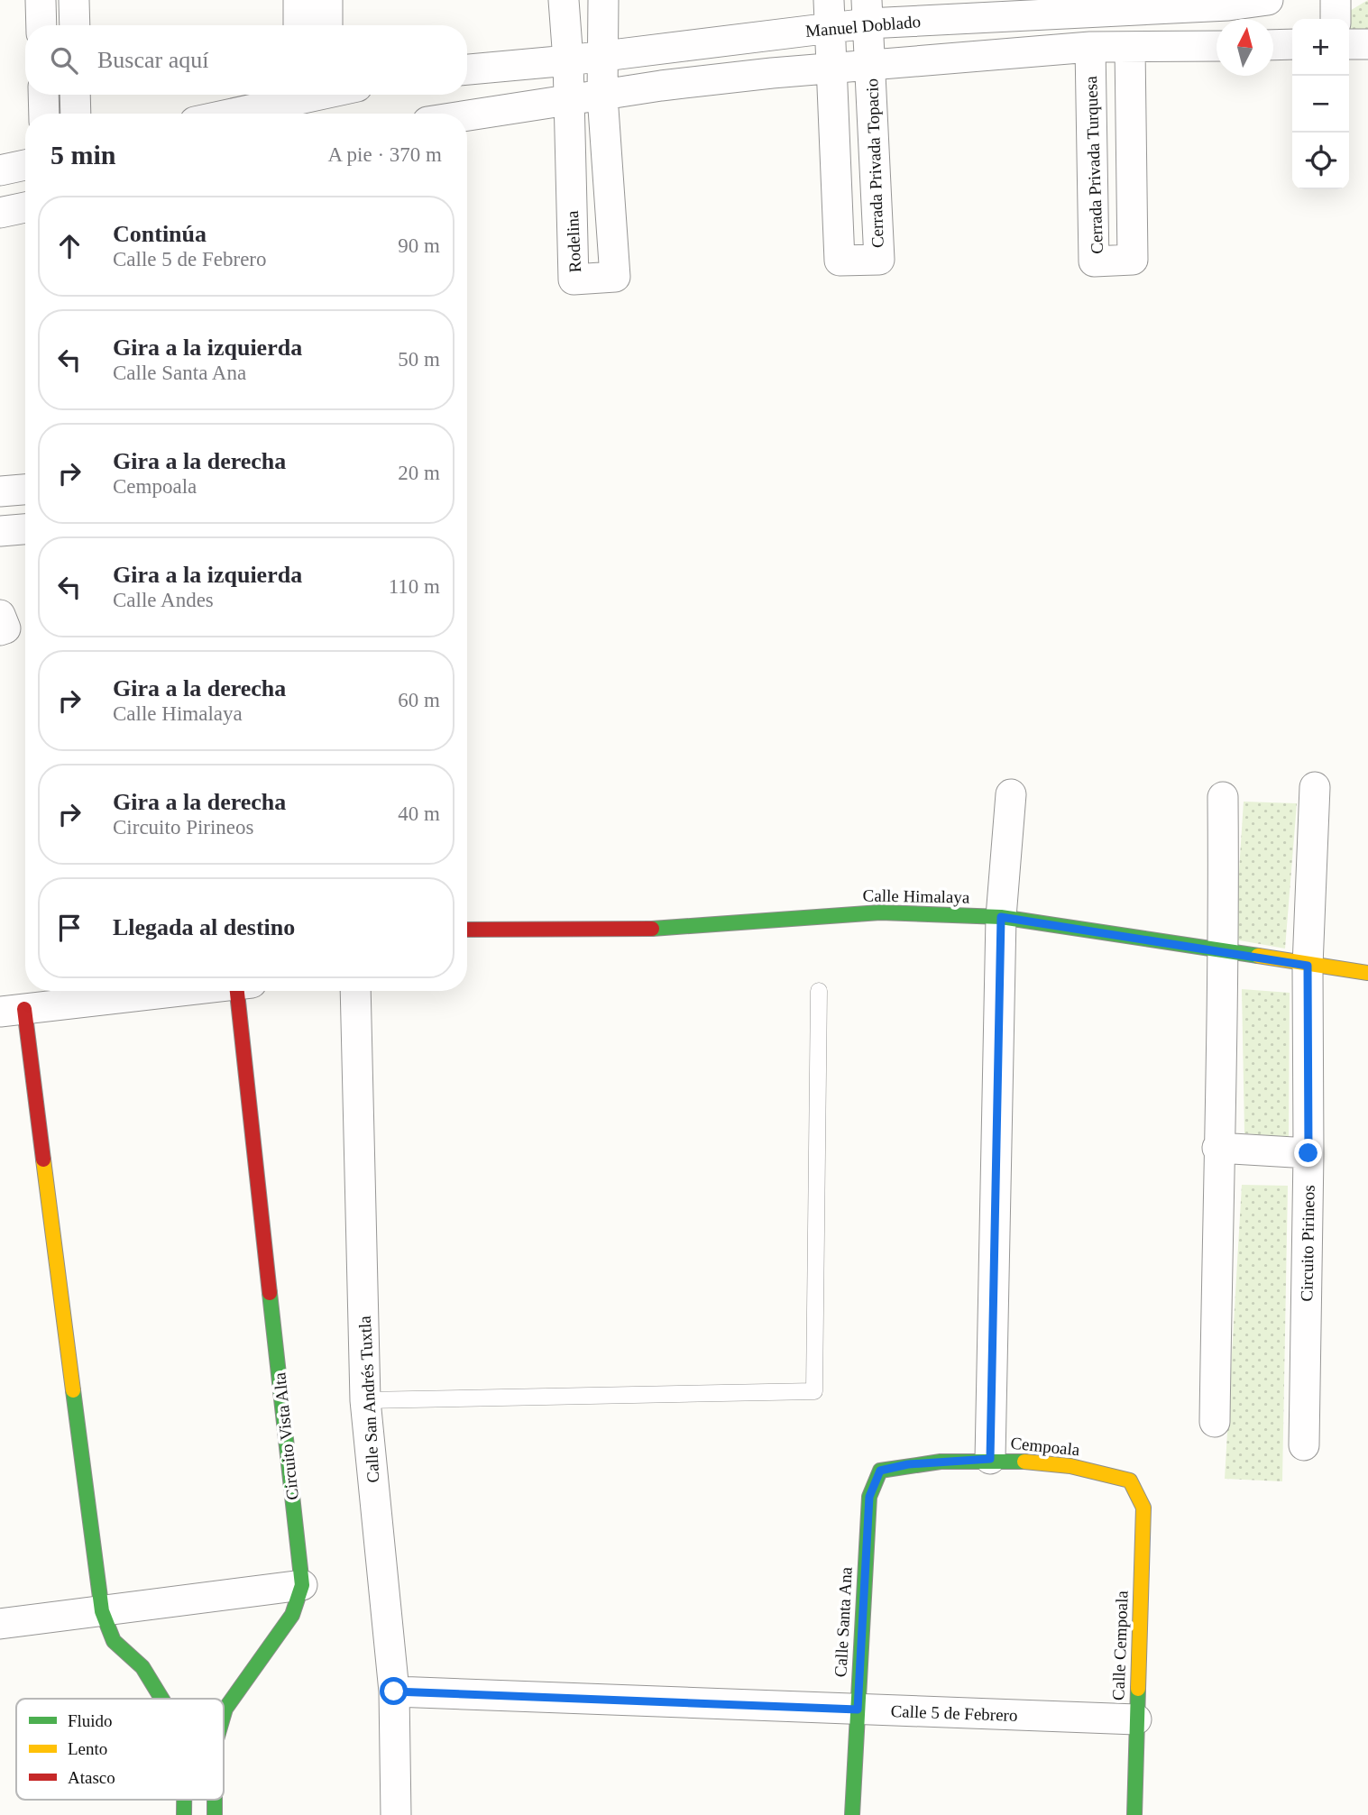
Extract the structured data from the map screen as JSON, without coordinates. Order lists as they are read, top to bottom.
{
  "streets": {
    "street": [
      "Manuel Doblado",
      "Cerrada Privada Topacio",
      "Cerrada Privada Turquesa",
      "Rodelina",
      "Calle Himalaya",
      "Circuito Pirineos",
      "Calle San Andrés Tuxtla",
      "Circuito Vista Alta",
      "Cempoala",
      "Calle Santa Ana",
      "Calle Cempoala",
      "Calle 5 de Febrero"
    ]
  },
  "crossings": [
    ["Manuel Doblado", "Cerrada Privada Topacio"],
    ["Manuel Doblado", "Rodelina"],
    ["Calle Himalaya", "Circuito Pirineos"],
    ["Calle San Andrés Tuxtla", "Calle 5 de Febrero"],
    ["Cempoala", "Calle Santa Ana"],
    ["Cempoala", "Calle Cempoala"],
    ["Calle Santa Ana", "Calle 5 de Febrero"],
    ["Calle Cempoala", "Calle 5 de Febrero"]
  ],
  "legend": ["Fluido", "Lento", "Atasco"],
  "north": "top",
  "page": {
    "map_buttons": ["+", "−"],
    "search": "Buscar aquí",
    "heading": ["5 min", "A pie · 370 m"],
    "list": [
      ["Continúa", "Calle 5 de Febrero", "90 m"],
      ["Gira a la izquierda", "Calle Santa Ana", "50 m"],
      ["Gira a la derecha", "Cempoala", "20 m"],
      ["Gira a la izquierda", "Calle Andes", "110 m"],
      ["Gira a la derecha", "Calle Himalaya", "60 m"],
      ["Gira a la derecha", "Circuito Pirineos", "40 m"],
      "Llegada al destino"
    ]
  }
}
